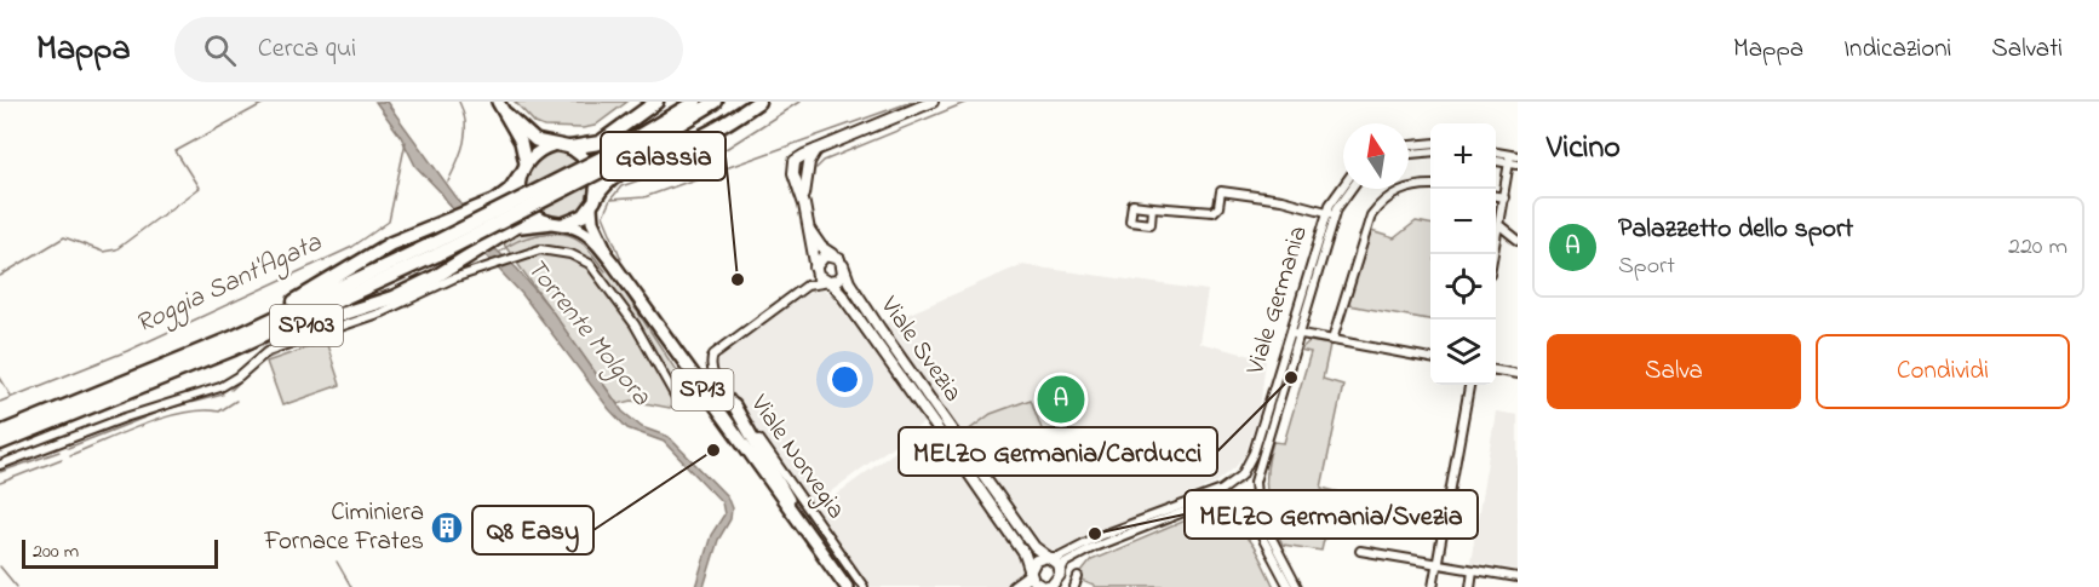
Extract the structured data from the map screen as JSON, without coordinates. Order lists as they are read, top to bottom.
{
  "streets": {
    "highway": ["SP103"],
    "main road": ["SP13"],
    "street": ["Viale Germania", "Viale Svezia", "Viale Norvegia"]
  },
  "crossings": [
    ["SP103", "SP13"],
    ["Viale Svezia", "Viale Norvegia"]
  ],
  "water": ["Roggia Sant'Agata", "Torrente Molgora"],
  "places": {
    "other": [
      "Galassia",
      "MELZO Germania/Carducci",
      "Q8 Easy",
      "MELZO Germania/Svezia"
    ],
    "building": ["Ciminiera Fornace Frates"]
  },
  "scale_bar": "200 m",
  "north": "top",
  "page": {
    "header": "Mappa",
    "search": "Cerca qui",
    "nav": ["Mappa", "Indicazioni", "Salvati"],
    "heading": "Vicino",
    "map_buttons": ["+", "−"],
    "list": [
      {
        "mark": "A",
        "name": "Palazzetto dello sport",
        "note": "Sport",
        "value": "220 m"
      }
    ],
    "buttons": ["Salva", "Condividi"],
    "pins": "A",
    "scale": "200 m"
  }
}
